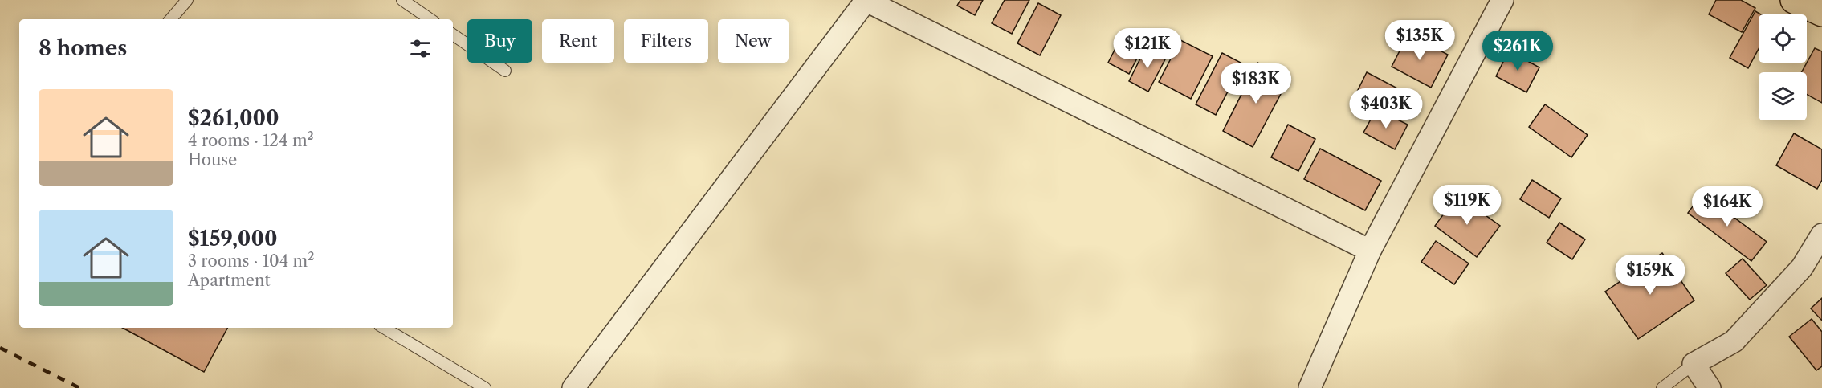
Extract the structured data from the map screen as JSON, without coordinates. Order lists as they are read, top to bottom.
{
  "page": {
    "chip": [
      "Buy",
      "Rent",
      "Filters",
      "New"
    ],
    "heading": "8 homes",
    "price": [
      "$135K",
      "$121K",
      "$261K",
      "$183K",
      "$403K",
      "$119K",
      "$164K",
      "$159K"
    ],
    "list": [
      {
        "name": "$261,000",
        "note": "4 rooms · 124 m² · House"
      },
      {
        "name": "$159,000",
        "note": "3 rooms · 104 m² · Apartment"
      }
    ]
  }
}
